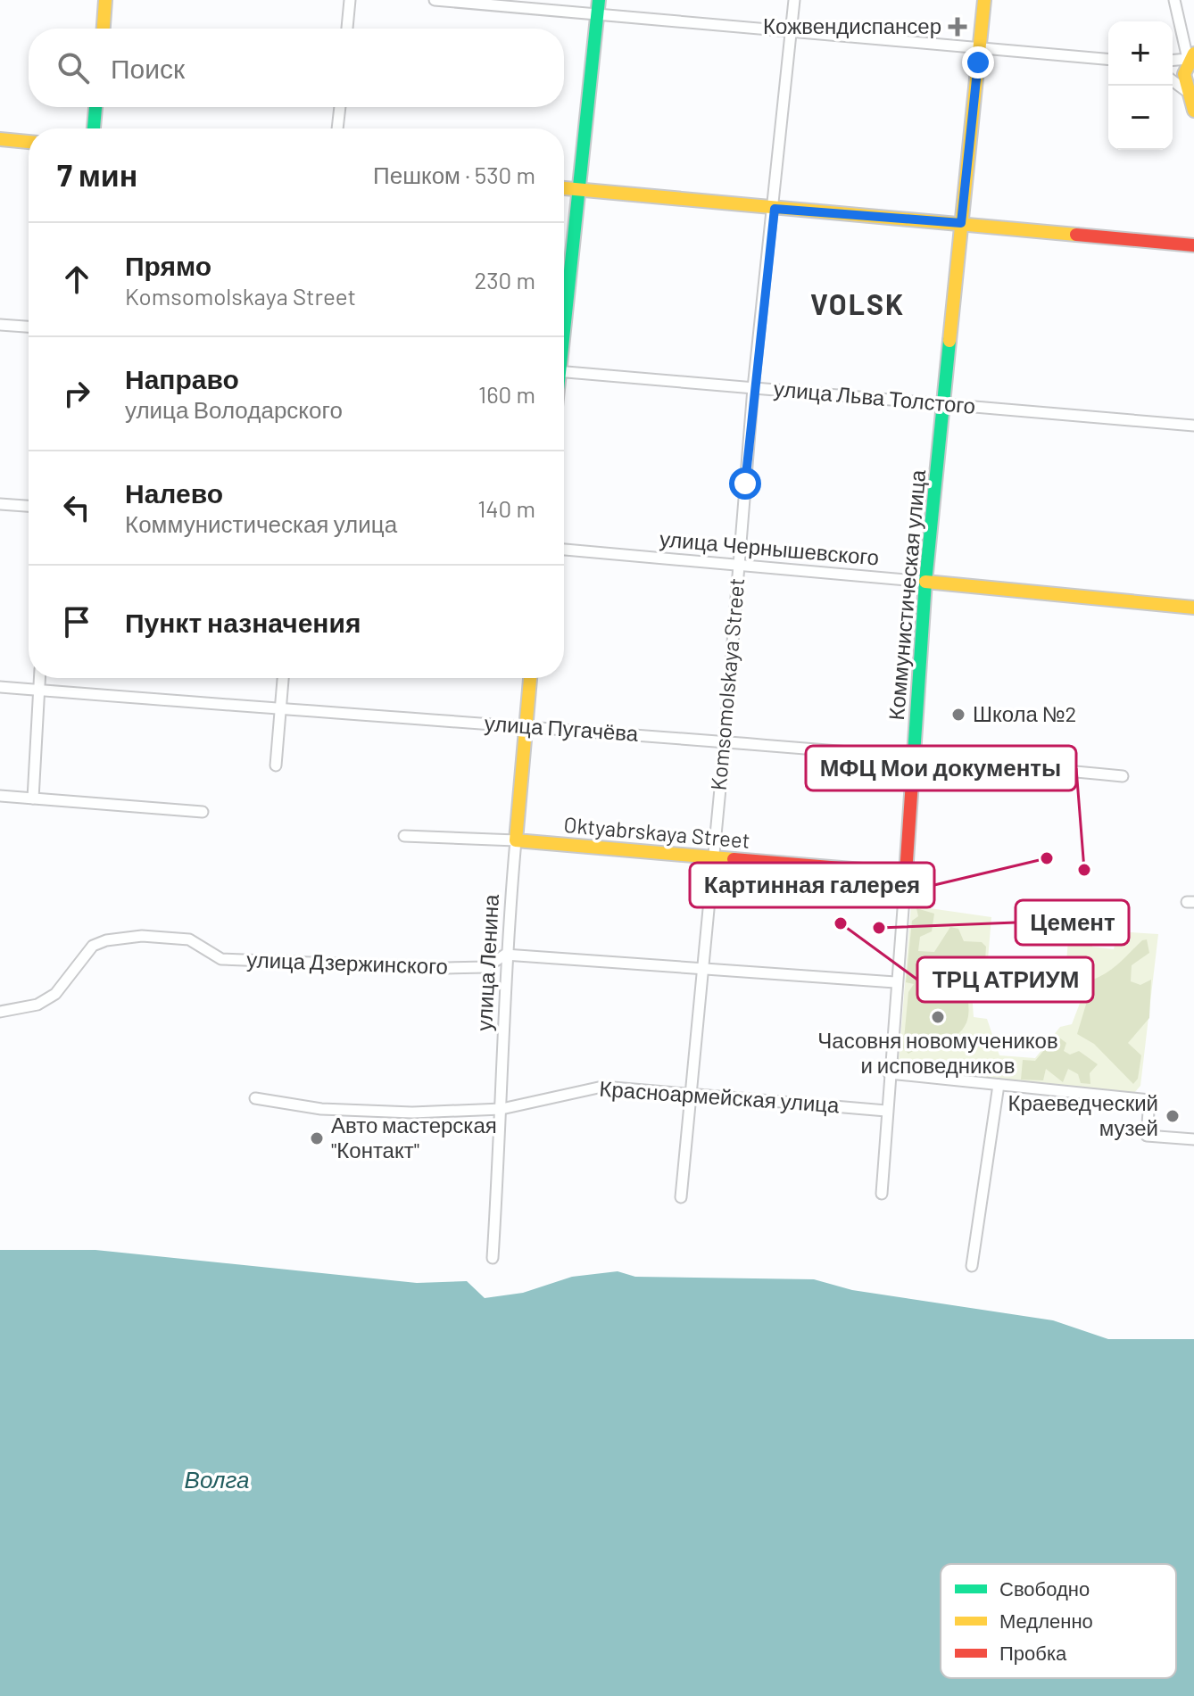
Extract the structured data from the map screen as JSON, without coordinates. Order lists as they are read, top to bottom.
{
  "streets": {
    "street": [
      "улица Льва Толстого",
      "улица Чернышевского",
      "Коммунистическая улица",
      "Komsomolskaya Street",
      "улица Пугачёва",
      "Oktyabrskaya Street",
      "улица Ленина",
      "улица Дзержинского",
      "Красноармейская улица"
    ]
  },
  "crossings": [
    ["улица Льва Толстого", "Коммунистическая улица"],
    ["улица Льва Толстого", "Komsomolskaya Street"],
    ["улица Чернышевского", "Коммунистическая улица"],
    ["улица Чернышевского", "Komsomolskaya Street"],
    ["Коммунистическая улица", "улица Пугачёва"],
    ["Коммунистическая улица", "Oktyabrskaya Street"],
    ["Коммунистическая улица", "улица Дзержинского"],
    ["Коммунистическая улица", "Красноармейская улица"],
    ["Komsomolskaya Street", "улица Пугачёва"],
    ["Komsomolskaya Street", "Oktyabrskaya Street"],
    ["Komsomolskaya Street", "улица Дзержинского"],
    ["Komsomolskaya Street", "Красноармейская улица"],
    ["улица Пугачёва", "улица Ленина"],
    ["Oktyabrskaya Street", "улица Ленина"],
    ["улица Ленина", "улица Дзержинского"],
    ["улица Ленина", "Красноармейская улица"]
  ],
  "districts": ["VOLSK"],
  "water": ["Волга"],
  "places": {
    "health": ["Кожвендиспансер"],
    "other": [
      "Школа №2",
      "Картинная галерея",
      "МФЦ Мои документы",
      "ТРЦ АТРИУМ",
      "Цемент",
      "Часовня новомучеников и исповедников",
      "Краеведческий музей",
      "Авто мастерская \"Контакт\""
    ]
  },
  "legend": ["Свободно", "Медленно", "Пробка"],
  "page": {
    "map_buttons": ["+", "−"],
    "search": "Поиск",
    "heading": ["7 мин", "Пешком · 530 m"],
    "list": [
      ["Прямо", "Komsomolskaya Street", "230 m"],
      ["Направо", "улица Володарского", "160 m"],
      ["Налево", "Коммунистическая улица", "140 m"],
      "Пункт назначения"
    ]
  }
}
